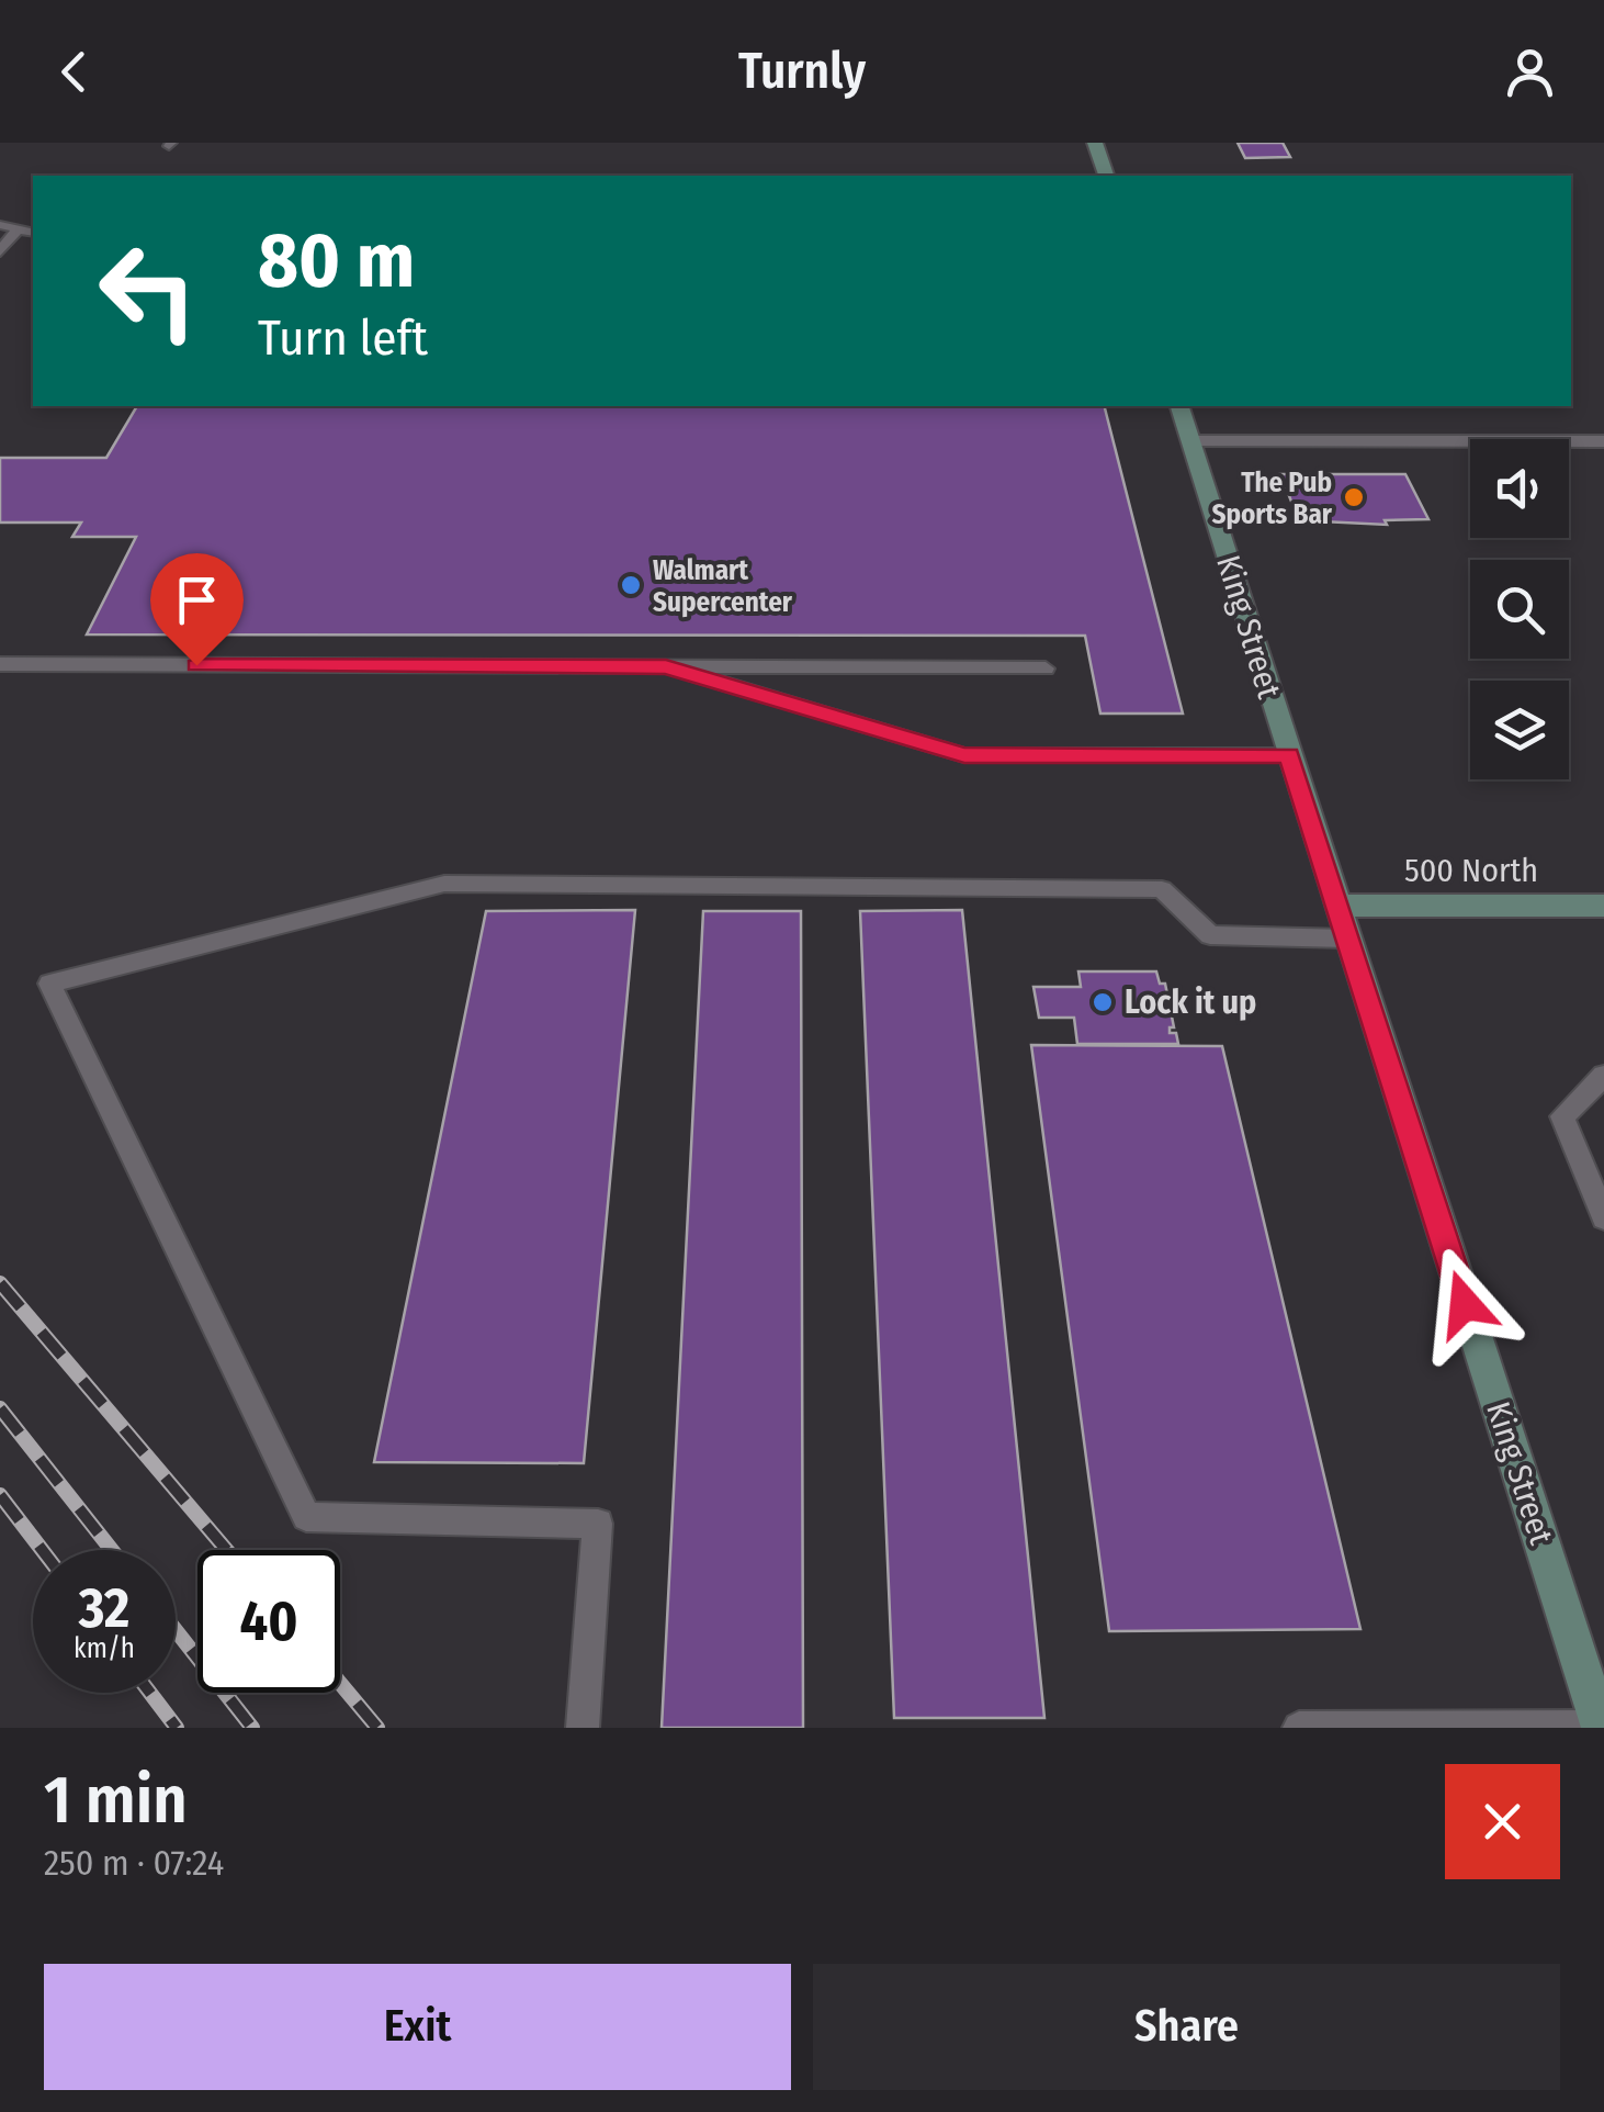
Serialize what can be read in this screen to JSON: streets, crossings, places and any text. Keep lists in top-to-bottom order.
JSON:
{
  "streets": {
    "street": ["King Street", "500 North"]
  },
  "crossings": [
    ["King Street", "500 North"]
  ],
  "places": ["The Pub Sports Bar", "Walmart Supercenter", "Lock it up"],
  "page": {
    "header": "Turnly",
    "turn": ["80 m", "Turn left"],
    "speed": "32 km/h",
    "limit": "40",
    "heading": ["1 min", "250 m · 07:24"],
    "buttons": ["Exit", "Share"]
  }
}
